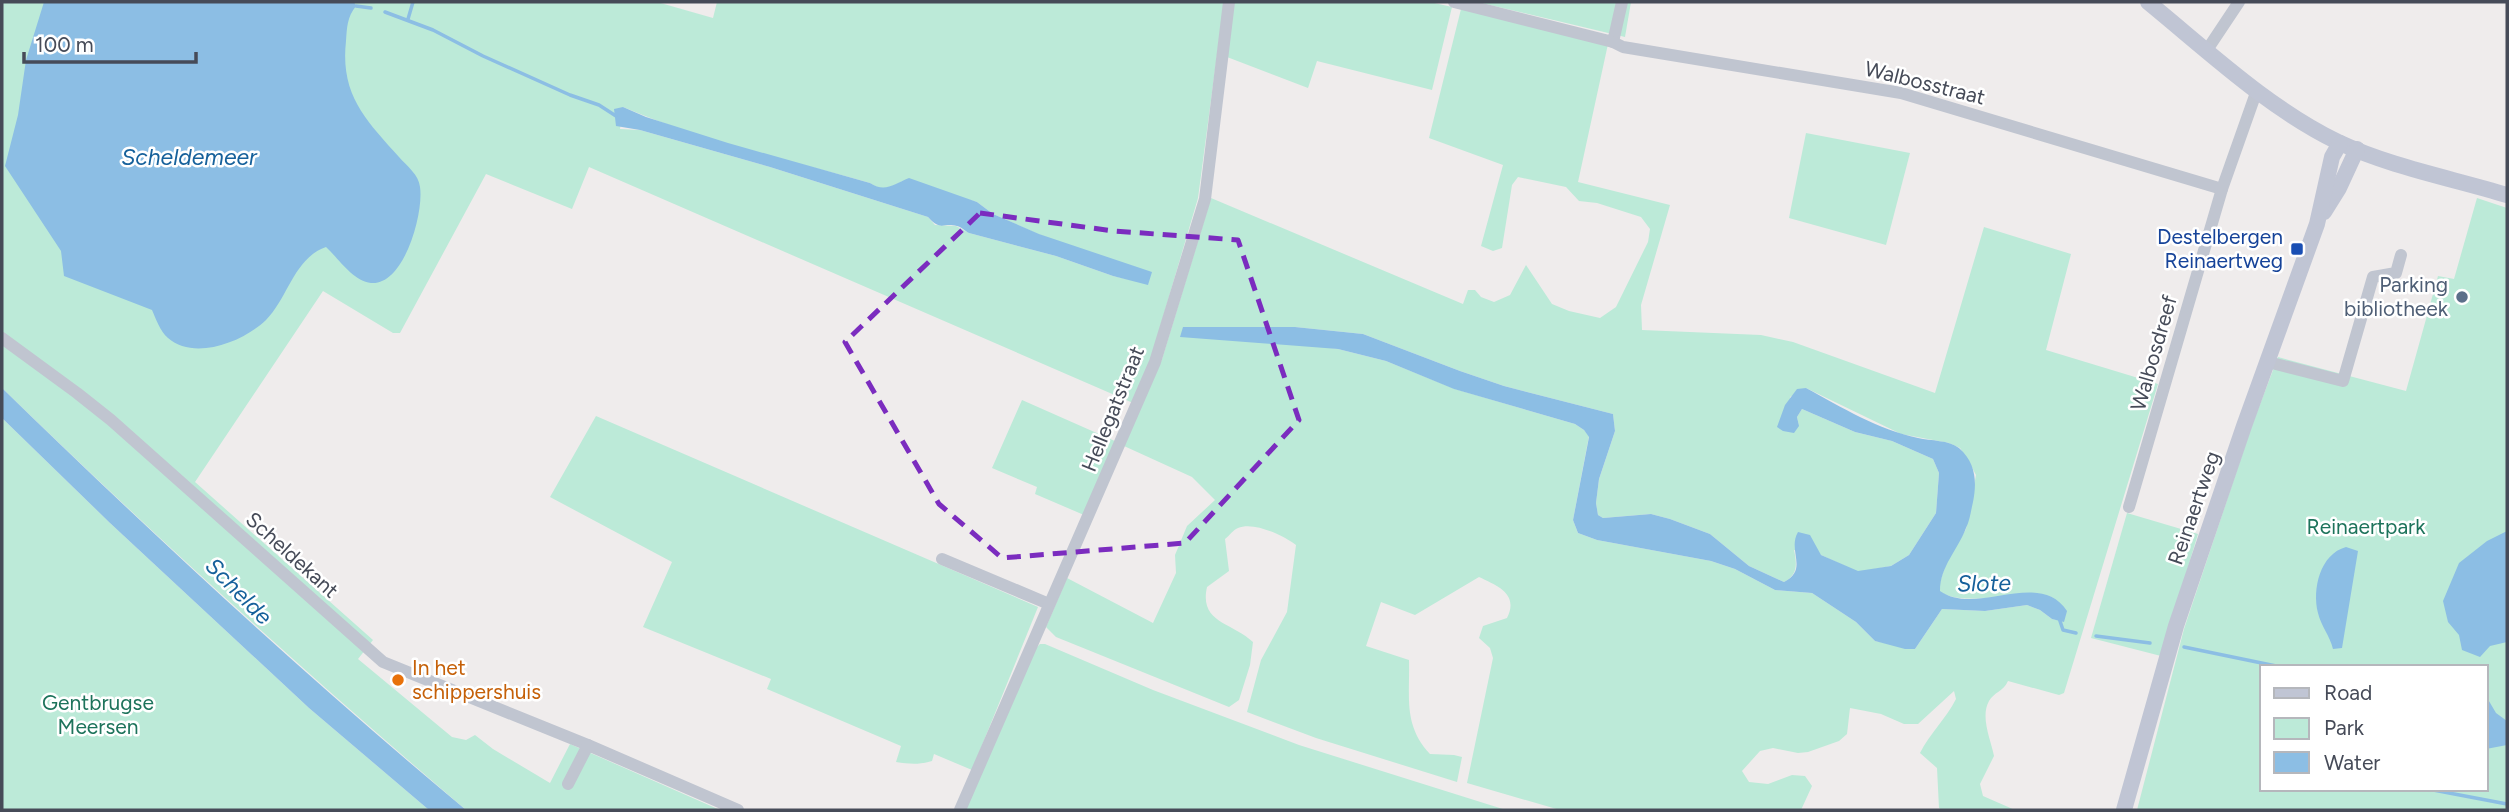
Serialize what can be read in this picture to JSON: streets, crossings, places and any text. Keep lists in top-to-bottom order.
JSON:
{
  "streets": {
    "main road": ["Reinaertweg"],
    "street": [
      "Walbosstraat",
      "Walbosdreef",
      "Hellegatstraat",
      "Scheldekant"
    ]
  },
  "crossings": [
    ["Walbosstraat", "Walbosdreef"]
  ],
  "water": ["Scheldemeer", "Slote", "Schelde"],
  "parks": ["Reinaertpark", "Gentbrugse Meersen"],
  "places": {
    "transit": ["Destelbergen Reinaertweg"],
    "other": ["Parking bibliotheek", "In het schippershuis"]
  },
  "legend": ["Road", "Park", "Water"],
  "scale_bar": "100 m"
}
